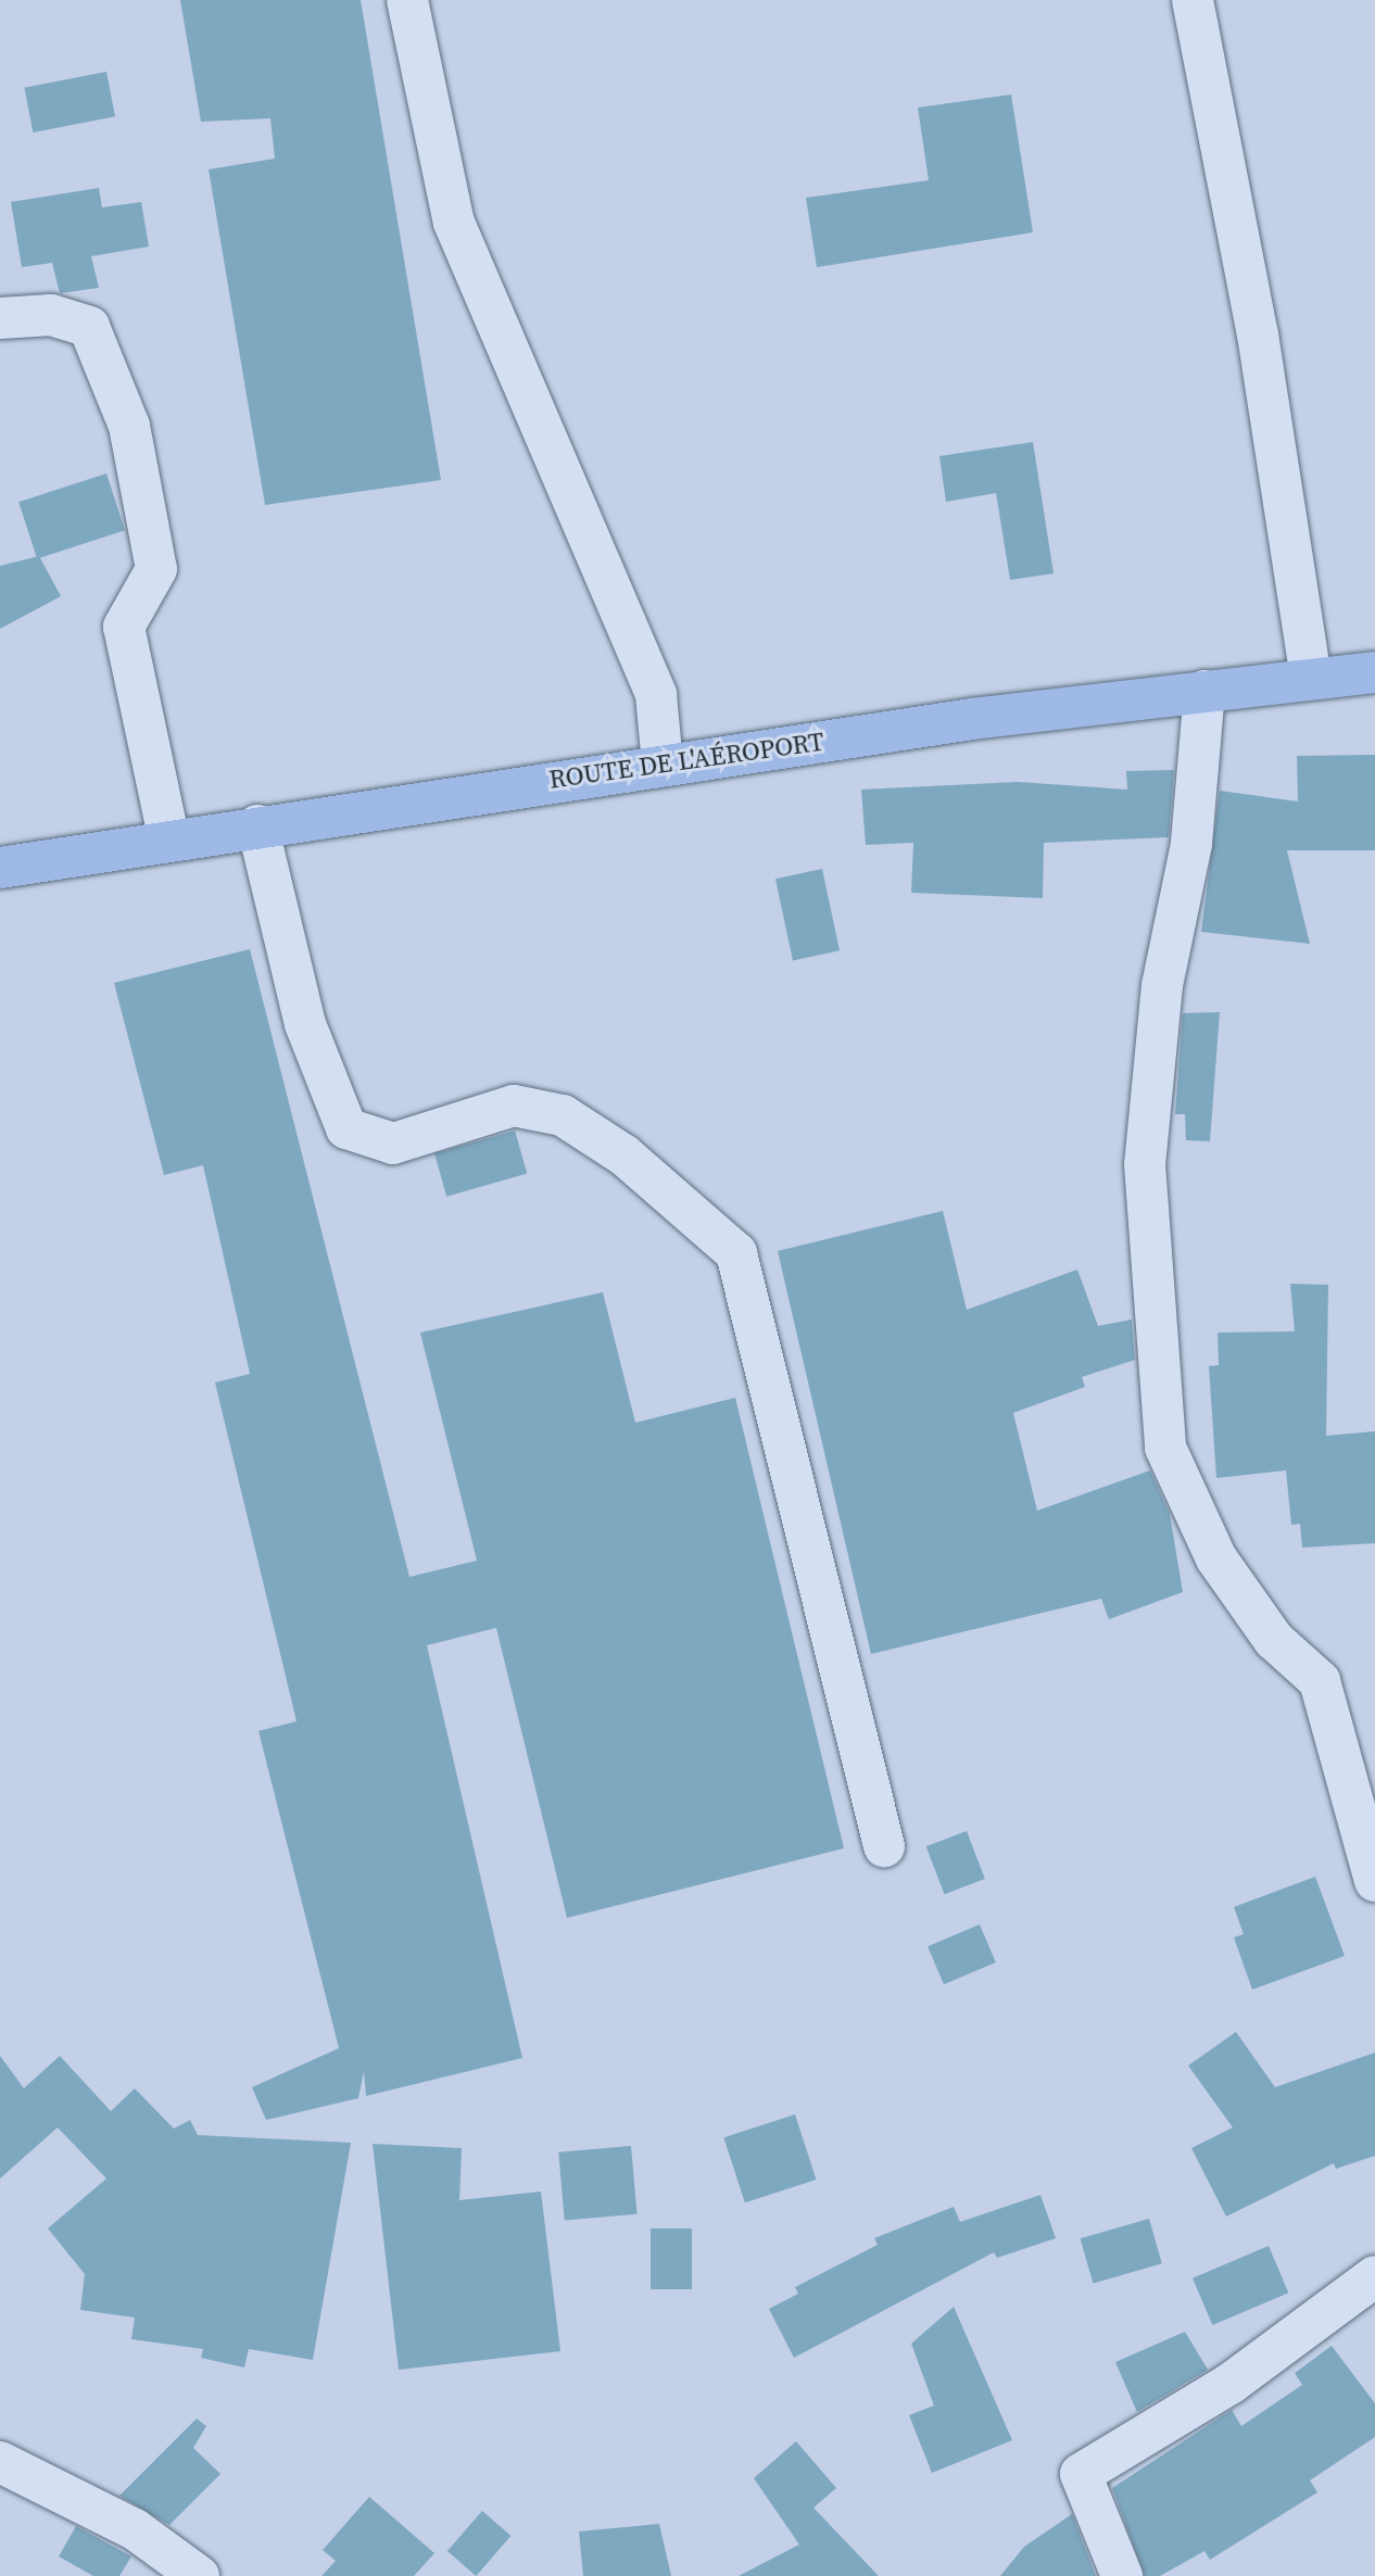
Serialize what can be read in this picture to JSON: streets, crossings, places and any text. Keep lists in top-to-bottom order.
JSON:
{
  "streets": {
    "main road": ["ROUTE DE L'AÉROPORT"]
  }
}
